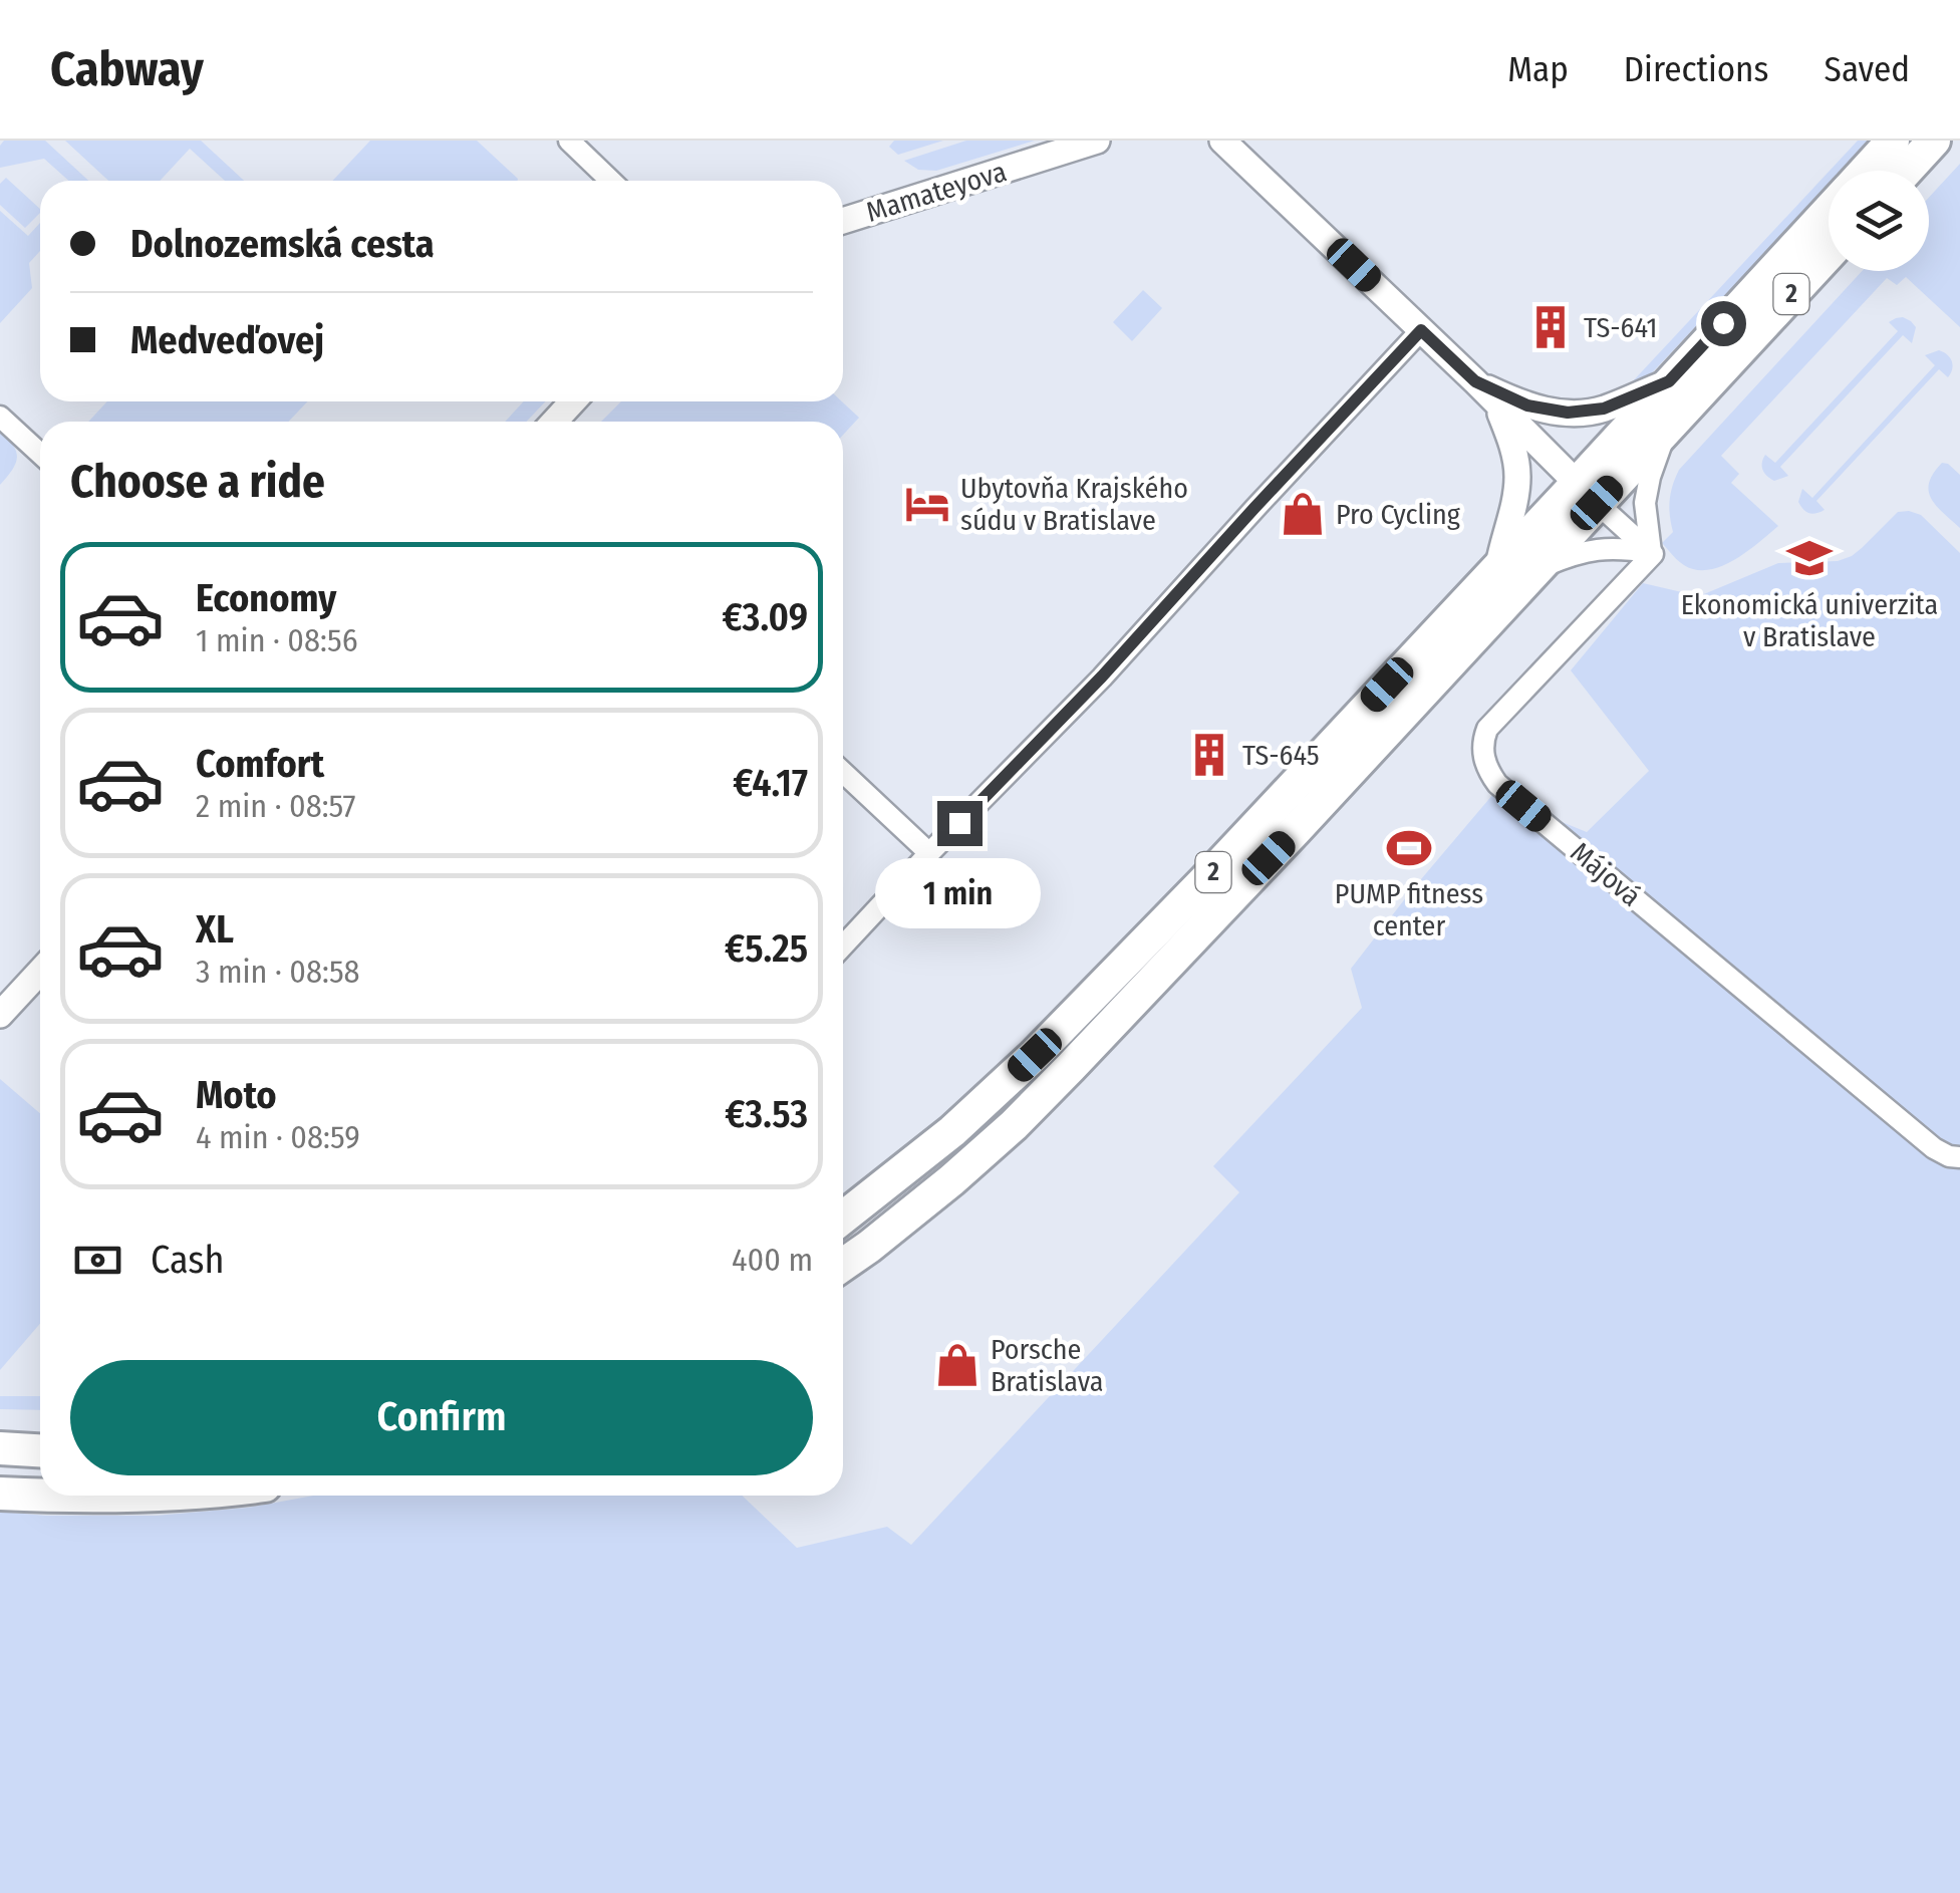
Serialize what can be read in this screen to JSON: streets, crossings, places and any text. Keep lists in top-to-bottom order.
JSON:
{
  "streets": {
    "main road": ["2"],
    "street": ["Mamateyova", "Májová"]
  },
  "places": {
    "building": ["TS-641", "TS-645"],
    "hotel": ["Ubytovňa Krajského súdu v Bratislave"],
    "shop": ["Pro Cycling", "Porsche Bratislava"],
    "school or university": ["Ekonomická univerzita v Bratislave"],
    "sports": ["PUMP fitness center"]
  },
  "page": {
    "header": "Cabway",
    "nav": ["Map", "Directions", "Saved"],
    "banner": ["Dolnozemská cesta", "Medveďovej"],
    "heading": "Choose a ride",
    "list": [
      {
        "name": "Economy",
        "note": "1 min · 08:56",
        "value": "€3.09"
      },
      {
        "name": "Comfort",
        "note": "2 min · 08:57",
        "value": "€4.17"
      },
      {
        "name": "XL",
        "note": "3 min · 08:58",
        "value": "€5.25"
      },
      {
        "name": "Moto",
        "note": "4 min · 08:59",
        "value": "€3.53"
      }
    ],
    "bubble": "1 min",
    "pay": ["Cash", "400 m"],
    "buttons": "Confirm"
  }
}
